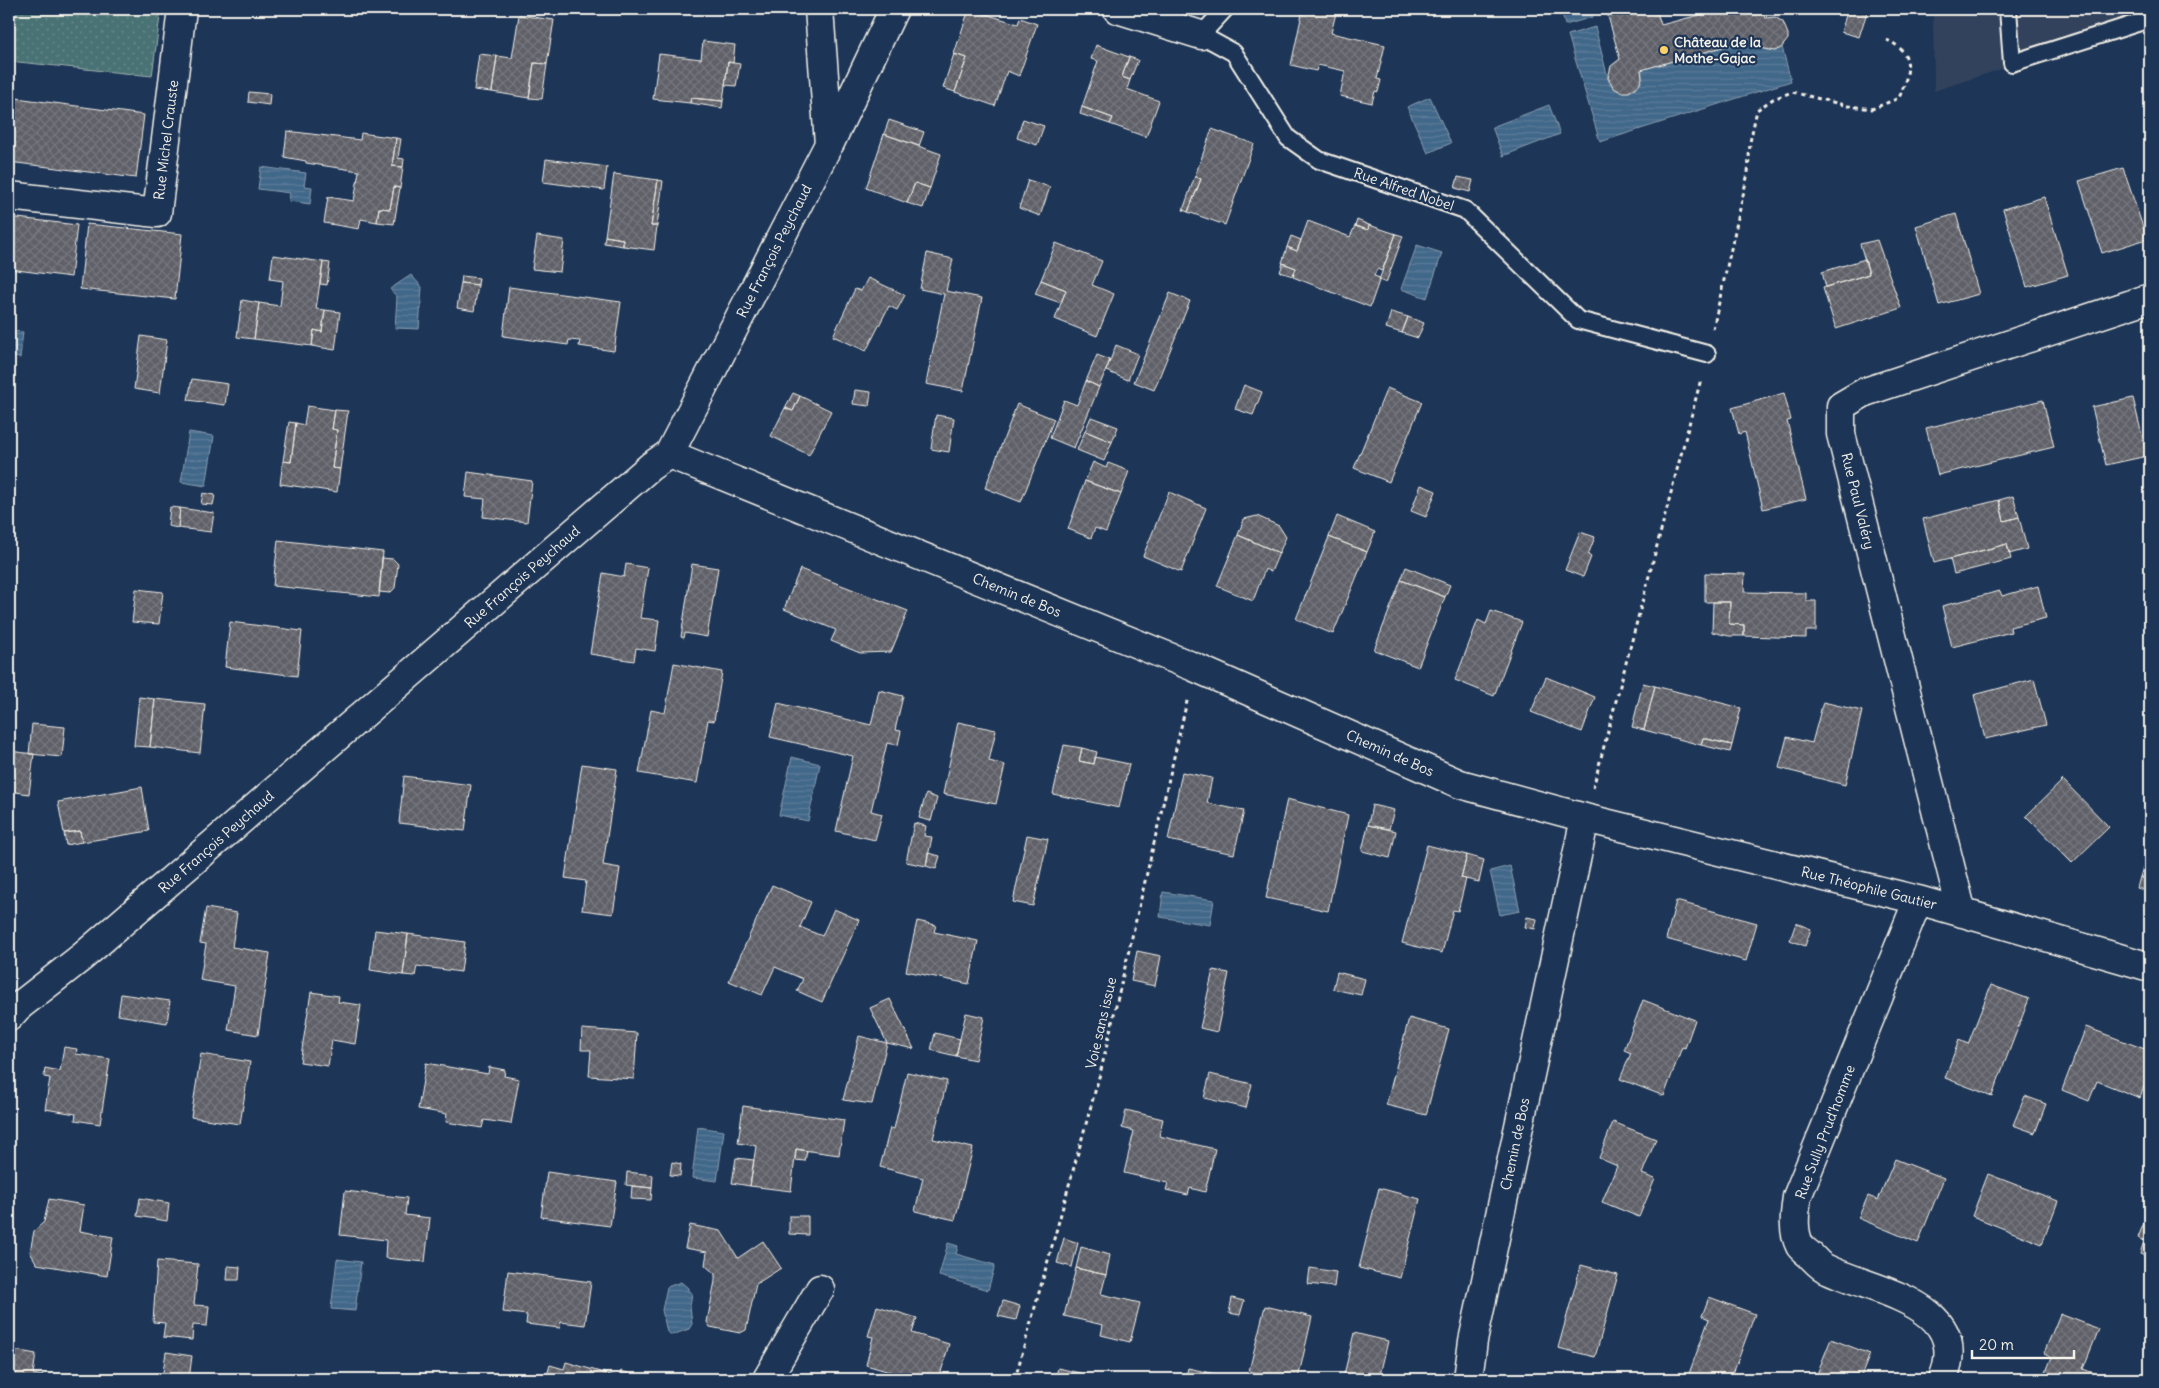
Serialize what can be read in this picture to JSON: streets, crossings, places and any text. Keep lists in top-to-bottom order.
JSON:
{
  "streets": {
    "street": [
      "Rue Michel Crauste",
      "Rue Alfred Nobel",
      "Rue François Peychaud",
      "Rue Paul Valéry",
      "Chemin de Bos",
      "Rue Théophile Gautier",
      "Rue Sully Prud'homme"
    ],
    "path": ["Voie sans issue"]
  },
  "crossings": [
    ["Rue François Peychaud", "Chemin de Bos"],
    ["Rue Paul Valéry", "Rue Théophile Gautier"],
    ["Chemin de Bos", "Rue Théophile Gautier"],
    ["Chemin de Bos", "Voie sans issue"],
    ["Rue Théophile Gautier", "Rue Sully Prud'homme"]
  ],
  "places": ["Château de la Mothe-Gajac"],
  "scale_bar": "20 m"
}
